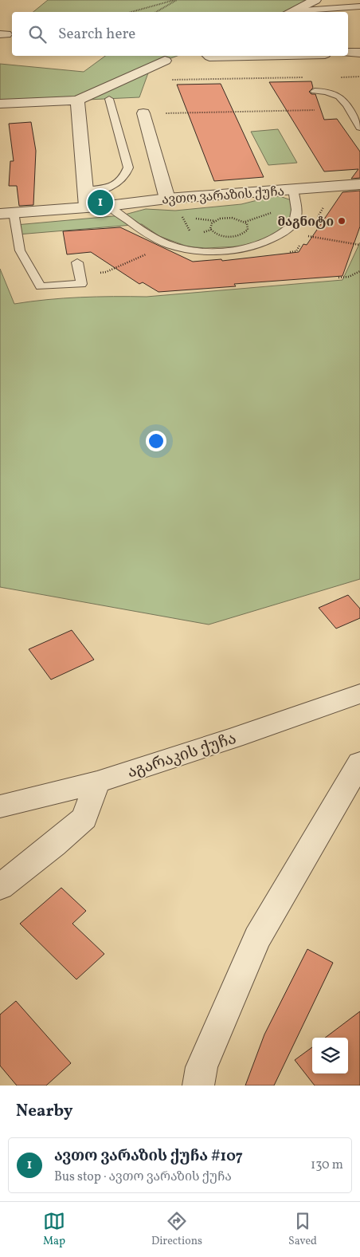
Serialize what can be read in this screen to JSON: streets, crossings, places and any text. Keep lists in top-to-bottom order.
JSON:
{
  "streets": {
    "street": ["ავთო ვარაზის ქუჩა", "აგარაკის ქუჩა"]
  },
  "places": ["მაგნიტი"],
  "page": {
    "search": "Search here",
    "pins": "1",
    "heading": "Nearby",
    "list": [
      {
        "mark": "1",
        "name": "ავთო ვარაზის ქუჩა #107",
        "note": "Bus stop · ავთო ვარაზის ქუჩა",
        "value": "130 m"
      }
    ],
    "nav": ["Map", "Directions", "Saved"]
  }
}
